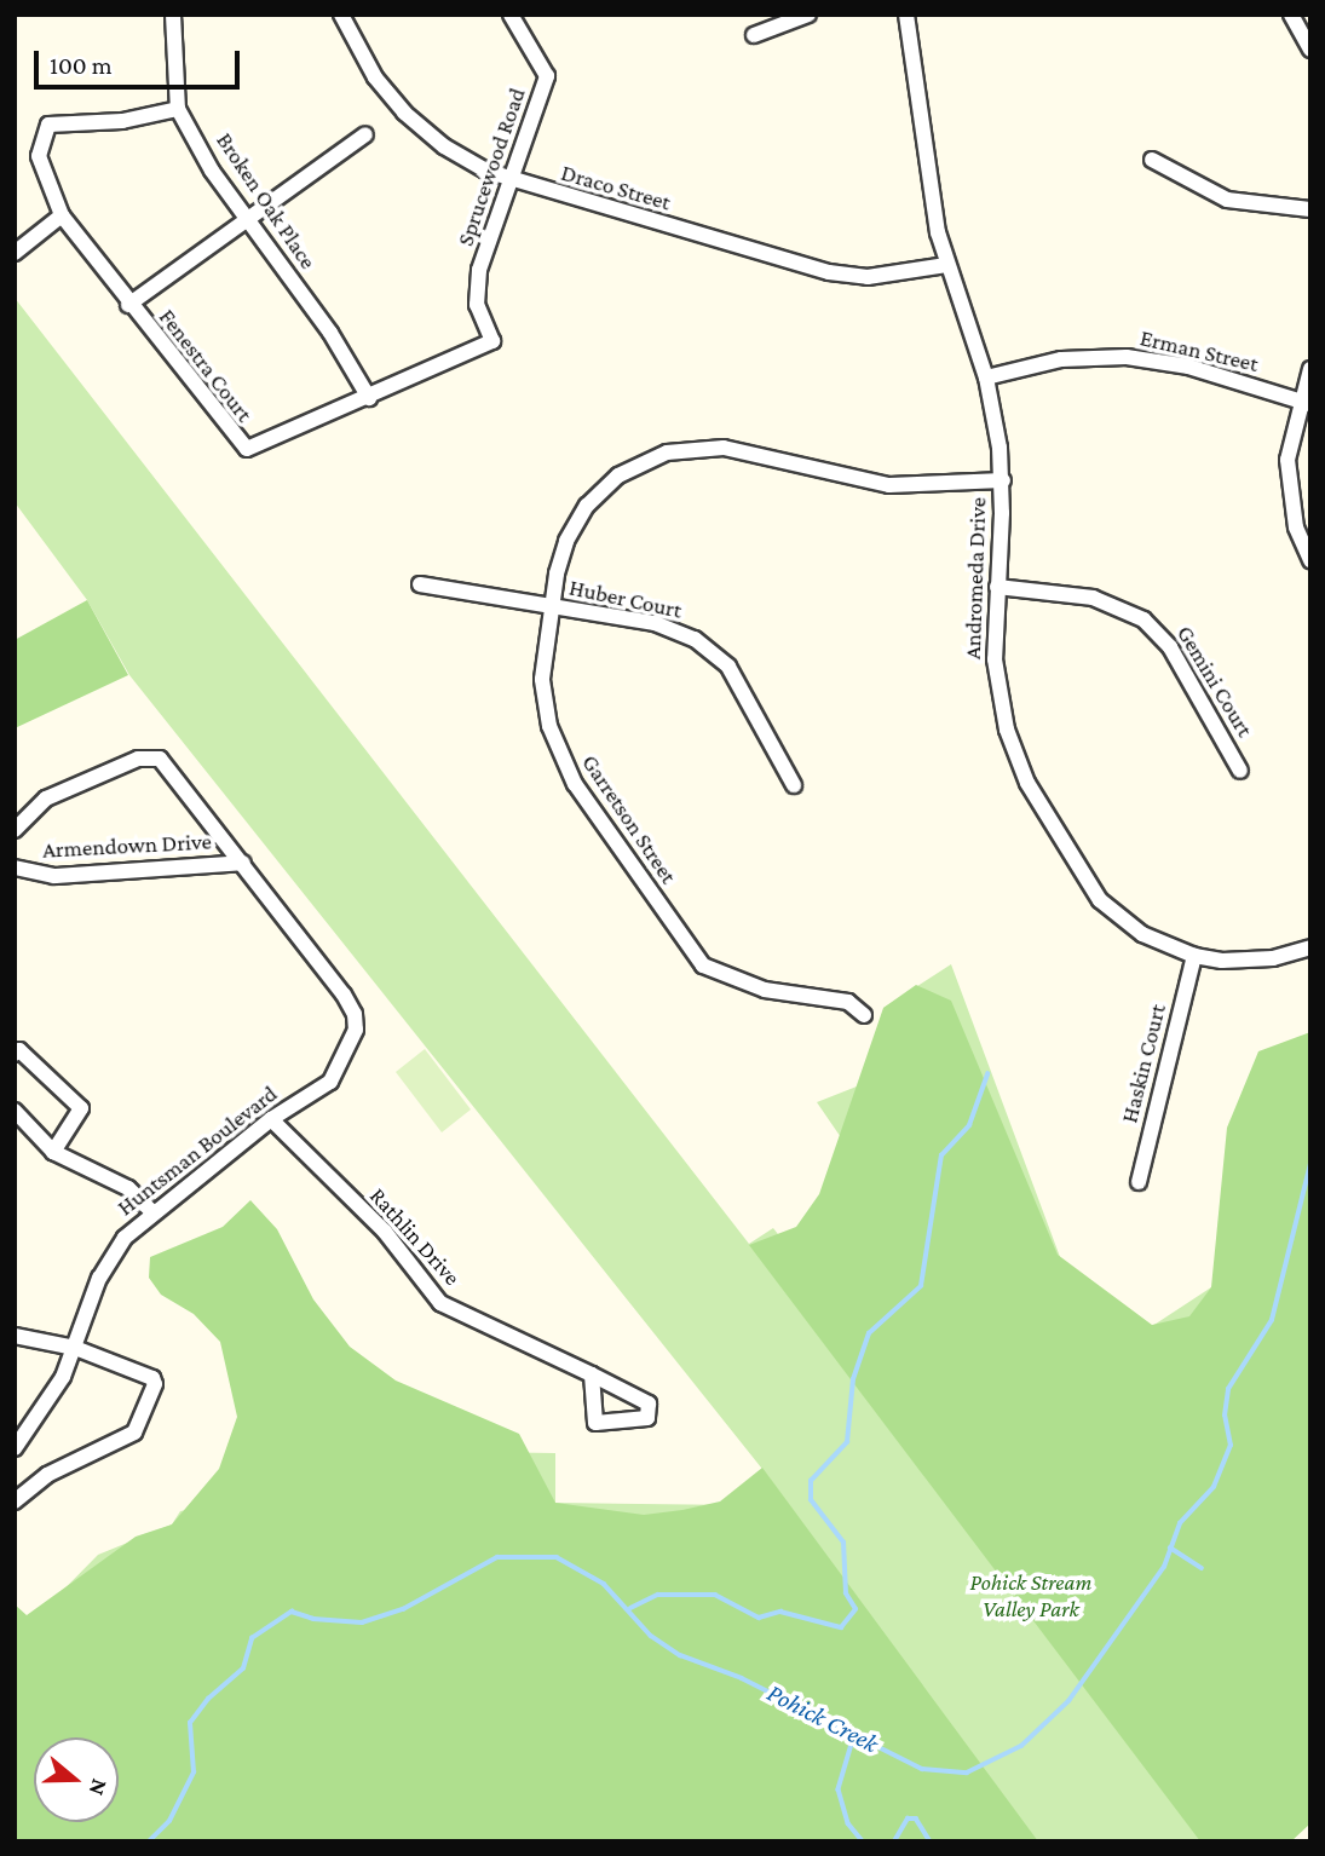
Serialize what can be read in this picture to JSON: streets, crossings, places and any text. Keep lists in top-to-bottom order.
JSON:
{
  "streets": {
    "street": [
      "Sprucewood Road",
      "Draco Street",
      "Broken Oak Place",
      "Erman Street",
      "Fenestra Court",
      "Andromeda Drive",
      "Huber Court",
      "Gemini Court",
      "Garretson Street",
      "Armendown Drive",
      "Haskin Court",
      "Huntsman Boulevard",
      "Rathlin Drive"
    ]
  },
  "crossings": [
    ["Sprucewood Road", "Draco Street"],
    ["Sprucewood Road", "Fenestra Court"],
    ["Draco Street", "Andromeda Drive"],
    ["Broken Oak Place", "Fenestra Court"],
    ["Erman Street", "Andromeda Drive"],
    ["Andromeda Drive", "Gemini Court"],
    ["Andromeda Drive", "Garretson Street"],
    ["Andromeda Drive", "Haskin Court"],
    ["Huber Court", "Garretson Street"],
    ["Armendown Drive", "Huntsman Boulevard"],
    ["Huntsman Boulevard", "Rathlin Drive"]
  ],
  "water": ["Pohick Creek"],
  "parks": ["Pohick Stream Valley Park"],
  "scale_bar": "100 m",
  "north": "right"
}
